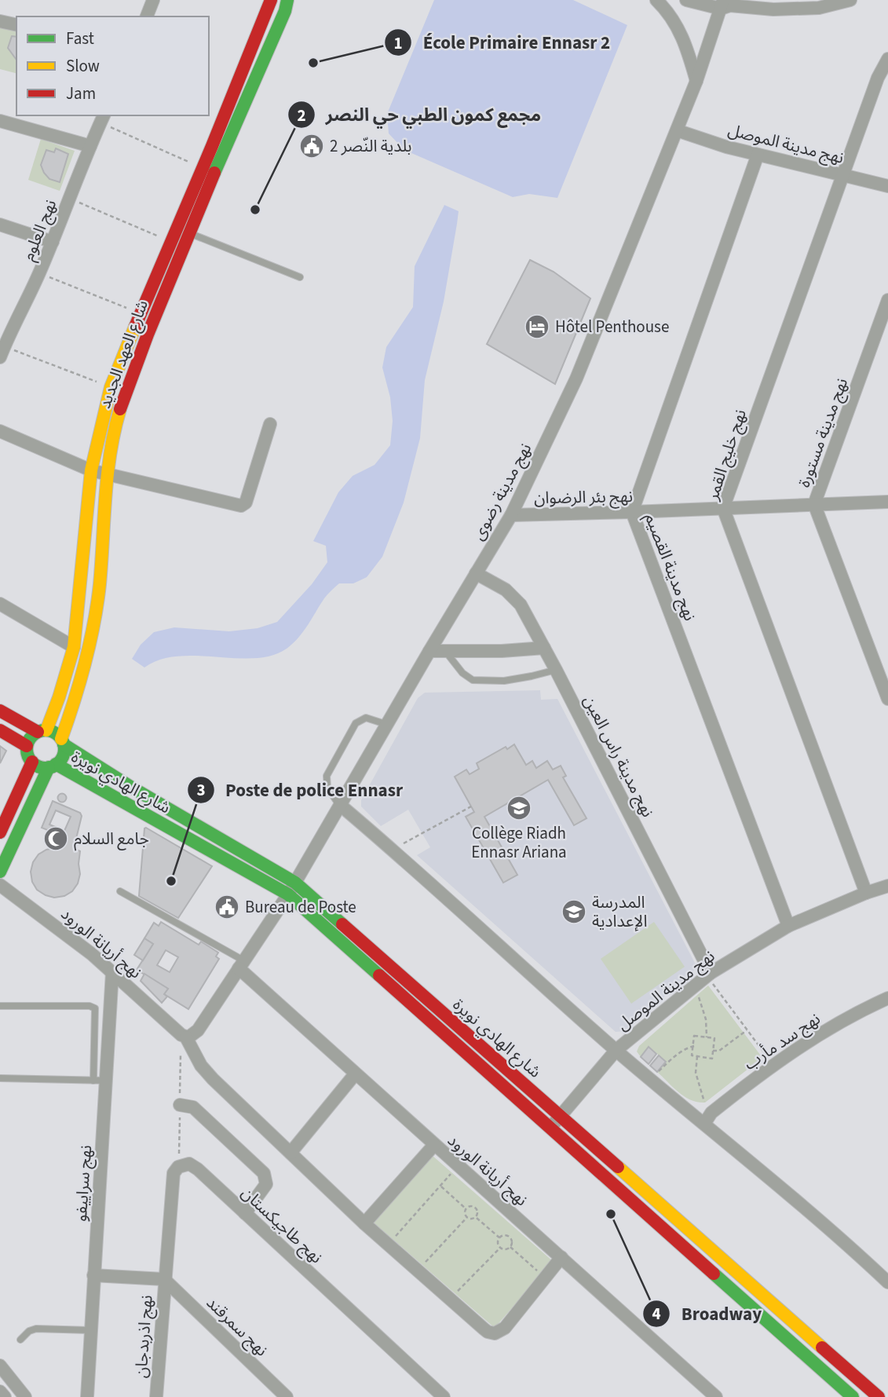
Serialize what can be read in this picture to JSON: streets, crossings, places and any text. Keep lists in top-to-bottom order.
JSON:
{
  "streets": {
    "main road": ["شارع العهد الجديد", "شارع الهادي نويرة"],
    "street": [
      "نهج مدينة الموصل",
      "نهج العلوم",
      "نهج مدينة مستورة",
      "نهج خليج القمر",
      "نهج مدينة رضوى",
      "نهج بئر الرضوان",
      "نهج مدينة القصيم",
      "نهج مدينة راس العين",
      "نهج أريانة الورود",
      "نهج سد مأرب",
      "نهج سراييفو",
      "نهج طاجيكستان",
      "نهج سمرقند",
      "نهج اذربدجان"
    ]
  },
  "crossings": [
    ["نهج مدينة الموصل", "نهج خليج القمر"],
    ["نهج مدينة الموصل", "نهج مدينة رضوى"],
    ["نهج مدينة الموصل", "نهج مدينة القصيم"],
    ["نهج مدينة الموصل", "نهج مدينة راس العين"],
    ["نهج مدينة الموصل", "شارع الهادي نويرة"],
    ["شارع العهد الجديد", "شارع الهادي نويرة"],
    ["نهج مدينة مستورة", "نهج بئر الرضوان"],
    ["نهج خليج القمر", "نهج بئر الرضوان"],
    ["نهج مدينة رضوى", "نهج بئر الرضوان"],
    ["نهج مدينة رضوى", "نهج مدينة راس العين"],
    ["نهج مدينة رضوى", "شارع الهادي نويرة"],
    ["نهج بئر الرضوان", "نهج مدينة القصيم"],
    ["نهج أريانة الورود", "نهج سراييفو"],
    ["نهج طاجيكستان", "نهج سمرقند"],
    ["نهج طاجيكستان", "نهج اذربدجان"],
    ["نهج سمرقند", "نهج اذربدجان"]
  ],
  "places": {
    "other": [
      "École Primaire Ennasr 2",
      "مجمع كمون الطبي حي النصر",
      "Poste de police Ennasr",
      "Broadway"
    ],
    "public building": ["بلدية النّصر 2", "Bureau de Poste"],
    "hotel": ["Hôtel Penthouse"],
    "school or university": ["Collège Riadh Ennasr Ariana", "المدرسة الإعدادية"],
    "mosque": ["جامع السلام"]
  },
  "legend": ["Fast", "Slow", "Jam"]
}
